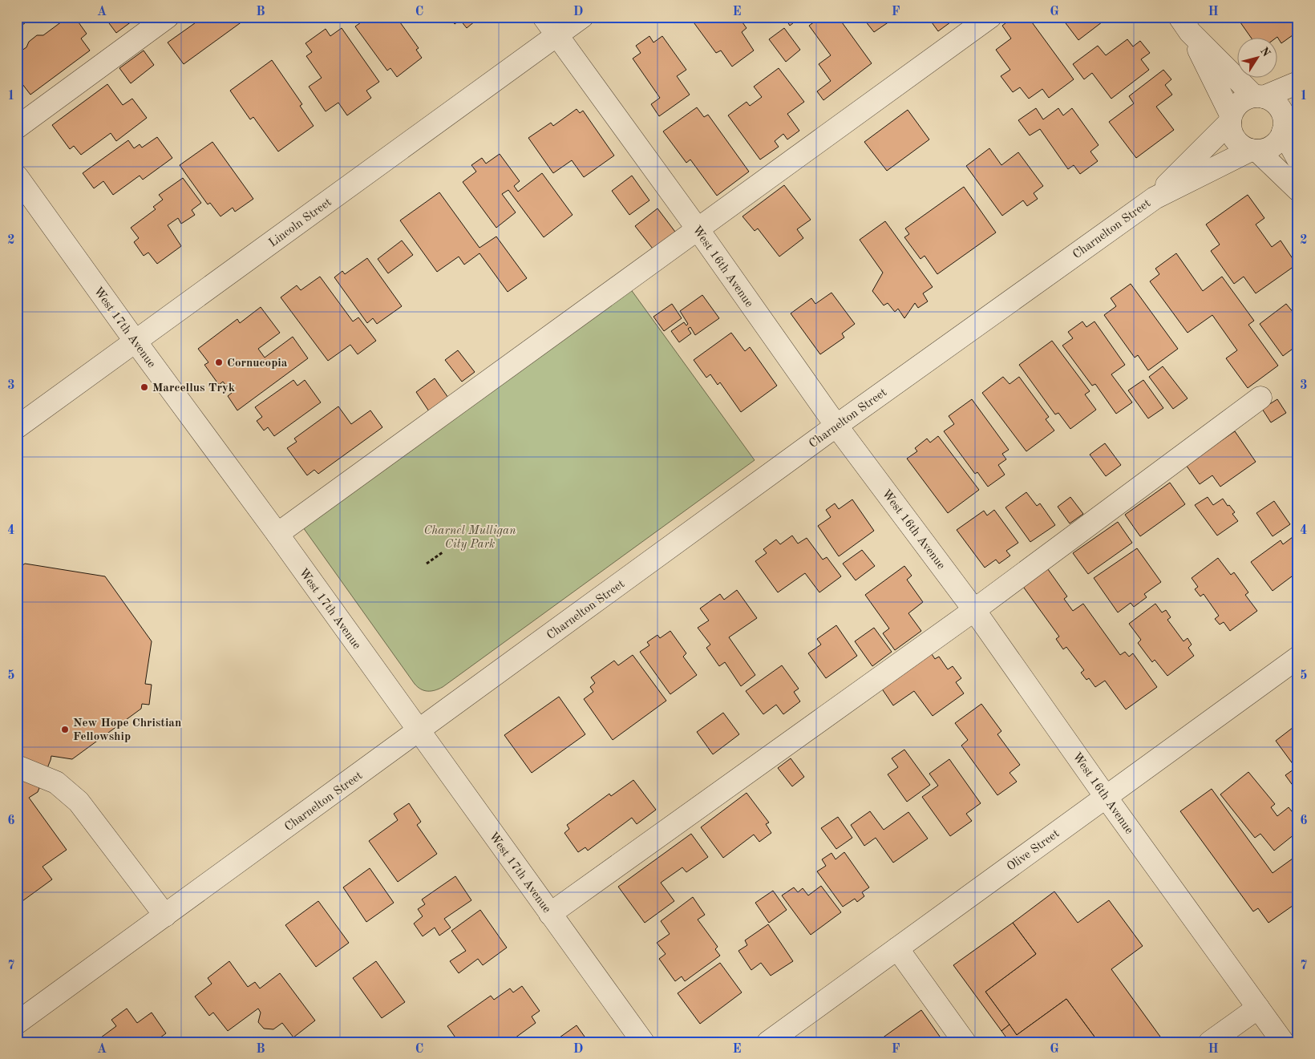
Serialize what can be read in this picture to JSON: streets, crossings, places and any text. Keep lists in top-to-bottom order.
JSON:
{
  "streets": {
    "street": [
      "Lincoln Street",
      "Charnelton Street",
      "West 16th Avenue",
      "West 17th Avenue",
      "Olive Street"
    ]
  },
  "crossings": [
    ["Lincoln Street", "West 16th Avenue"],
    ["Lincoln Street", "West 17th Avenue"],
    ["Charnelton Street", "West 16th Avenue"],
    ["Charnelton Street", "West 17th Avenue"],
    ["West 16th Avenue", "Olive Street"]
  ],
  "parks": ["Charnel Mulligan City Park"],
  "places": ["Cornucopia", "Marcellus Tryk", "New Hope Christian Fellowship"],
  "north": "top right",
  "grid": {
    "columns": [
      "A",
      "B",
      "C",
      "D",
      "E",
      "F",
      "G",
      "H"
    ],
    "rows": [
      "1",
      "2",
      "3",
      "4",
      "5",
      "6",
      "7"
    ]
  }
}
